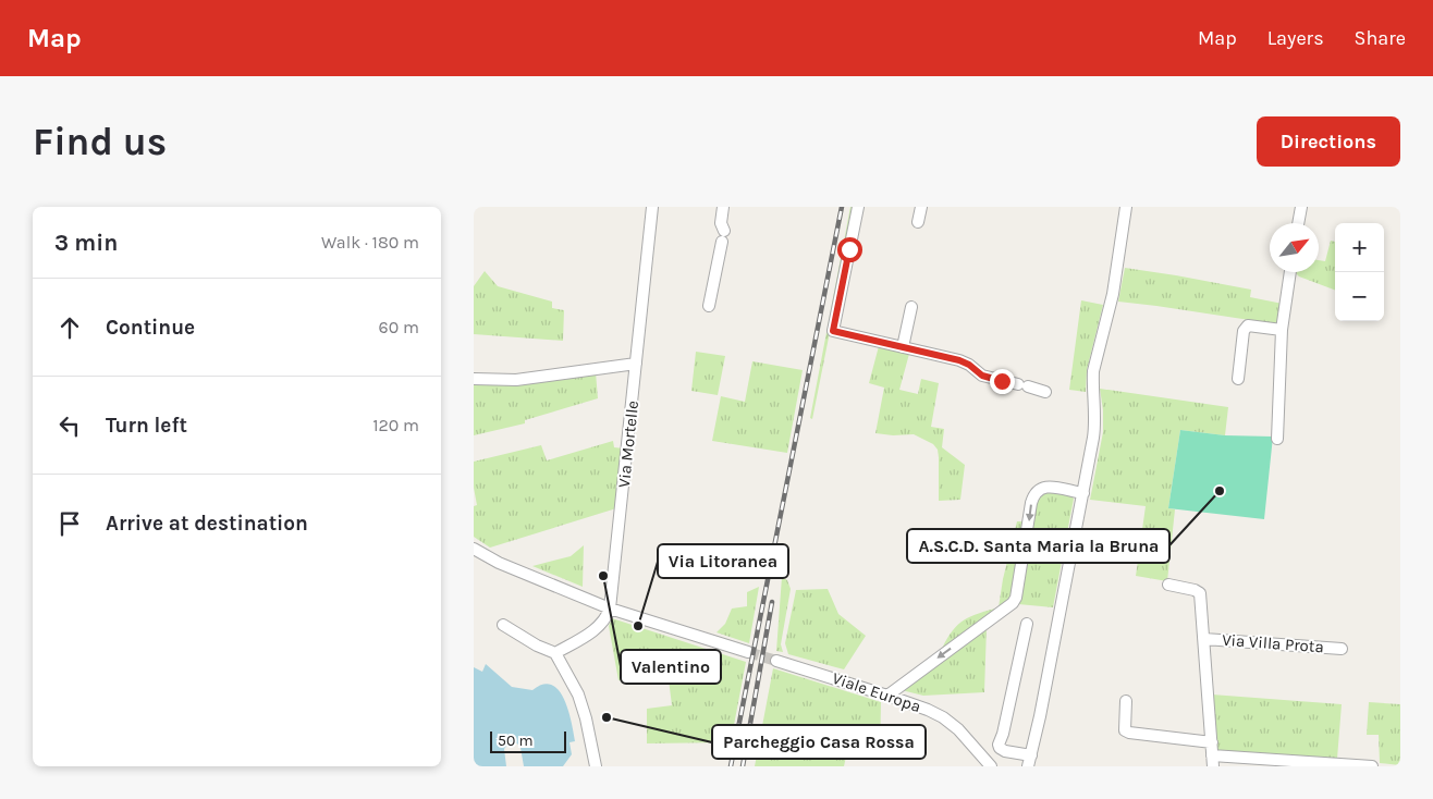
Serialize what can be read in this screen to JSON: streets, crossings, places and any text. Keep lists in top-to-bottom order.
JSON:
{
  "streets": {
    "street": ["Via Mortelle", "Via Villa Prota", "Viale Europa"]
  },
  "places": [
    "A.S.C.D. Santa Maria la Bruna",
    "Valentino",
    "Via Litoranea",
    "Parcheggio Casa Rossa"
  ],
  "scale_bar": "50 m",
  "north": "top right",
  "page": {
    "header": "Map",
    "nav": ["Map", "Layers", "Share"],
    "buttons": "Directions",
    "title": "Find us",
    "heading": ["3 min", "Walk · 180 m"],
    "map_buttons": ["+", "−"],
    "list": [
      ["Continue", "60 m"],
      ["Turn left", "120 m"],
      "Arrive at destination"
    ],
    "scale": "50 m"
  }
}
